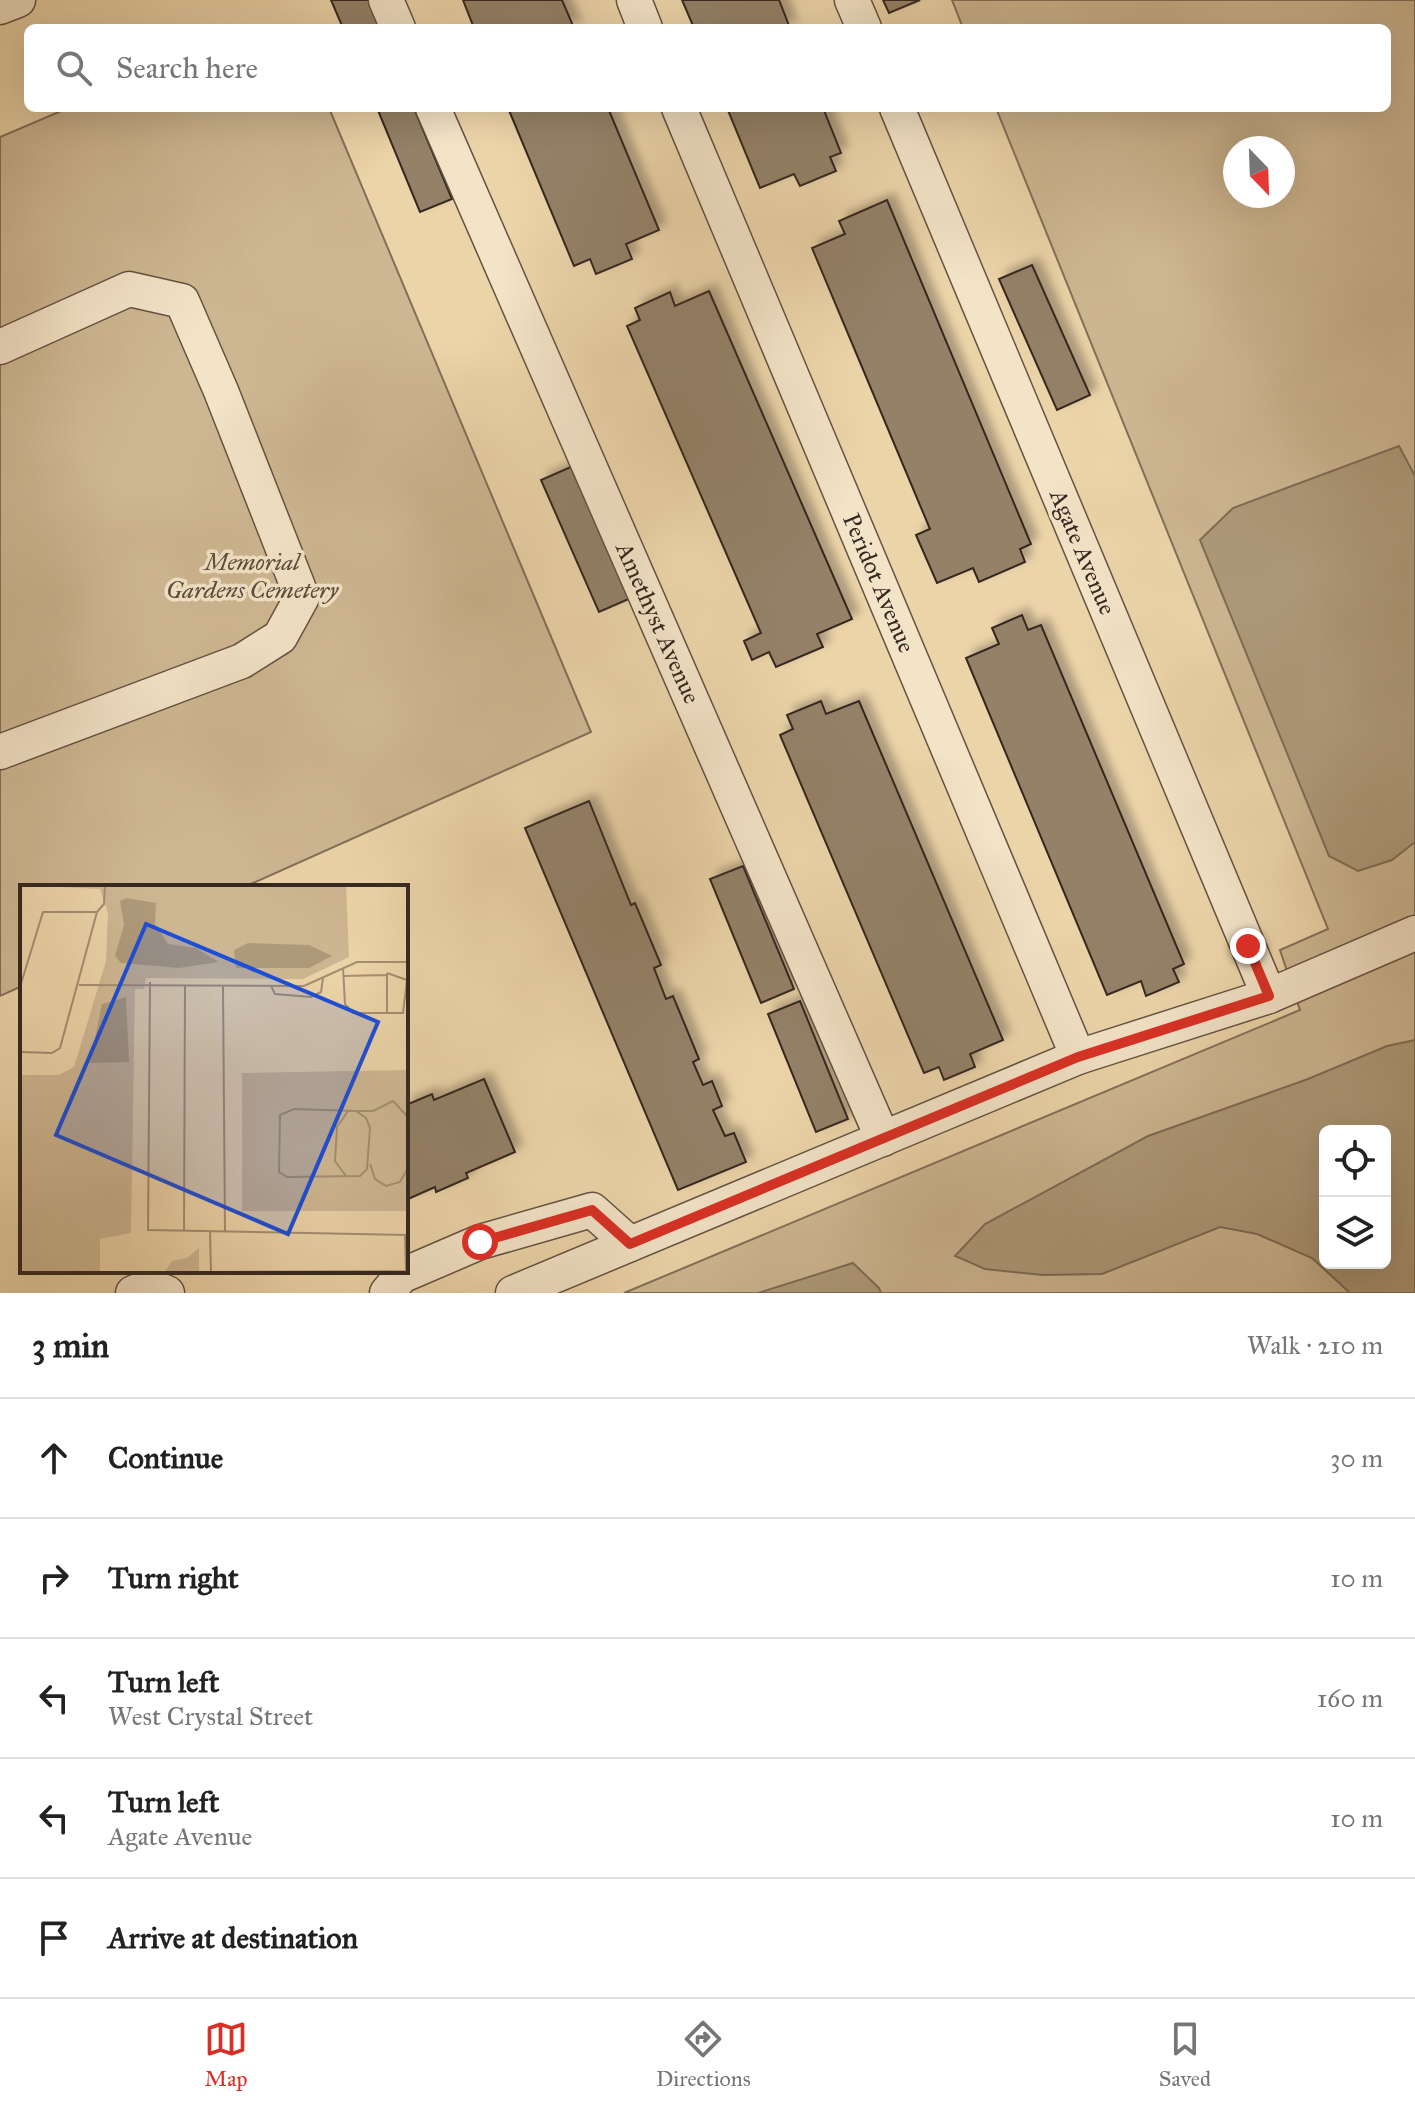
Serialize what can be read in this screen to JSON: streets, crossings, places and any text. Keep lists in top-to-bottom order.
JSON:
{
  "streets": {
    "street": ["Agate Avenue", "Peridot Avenue", "Amethyst Avenue"]
  },
  "parks": ["Memorial Gardens Cemetery"],
  "north": "bottom right",
  "page": {
    "search": "Search here",
    "heading": ["3 min", "Walk · 210 m"],
    "list": [
      ["Continue", "30 m"],
      ["Turn right", "10 m"],
      ["Turn left", "West Crystal Street", "160 m"],
      ["Turn left", "Agate Avenue", "10 m"],
      "Arrive at destination"
    ],
    "nav": ["Map", "Directions", "Saved"]
  }
}
